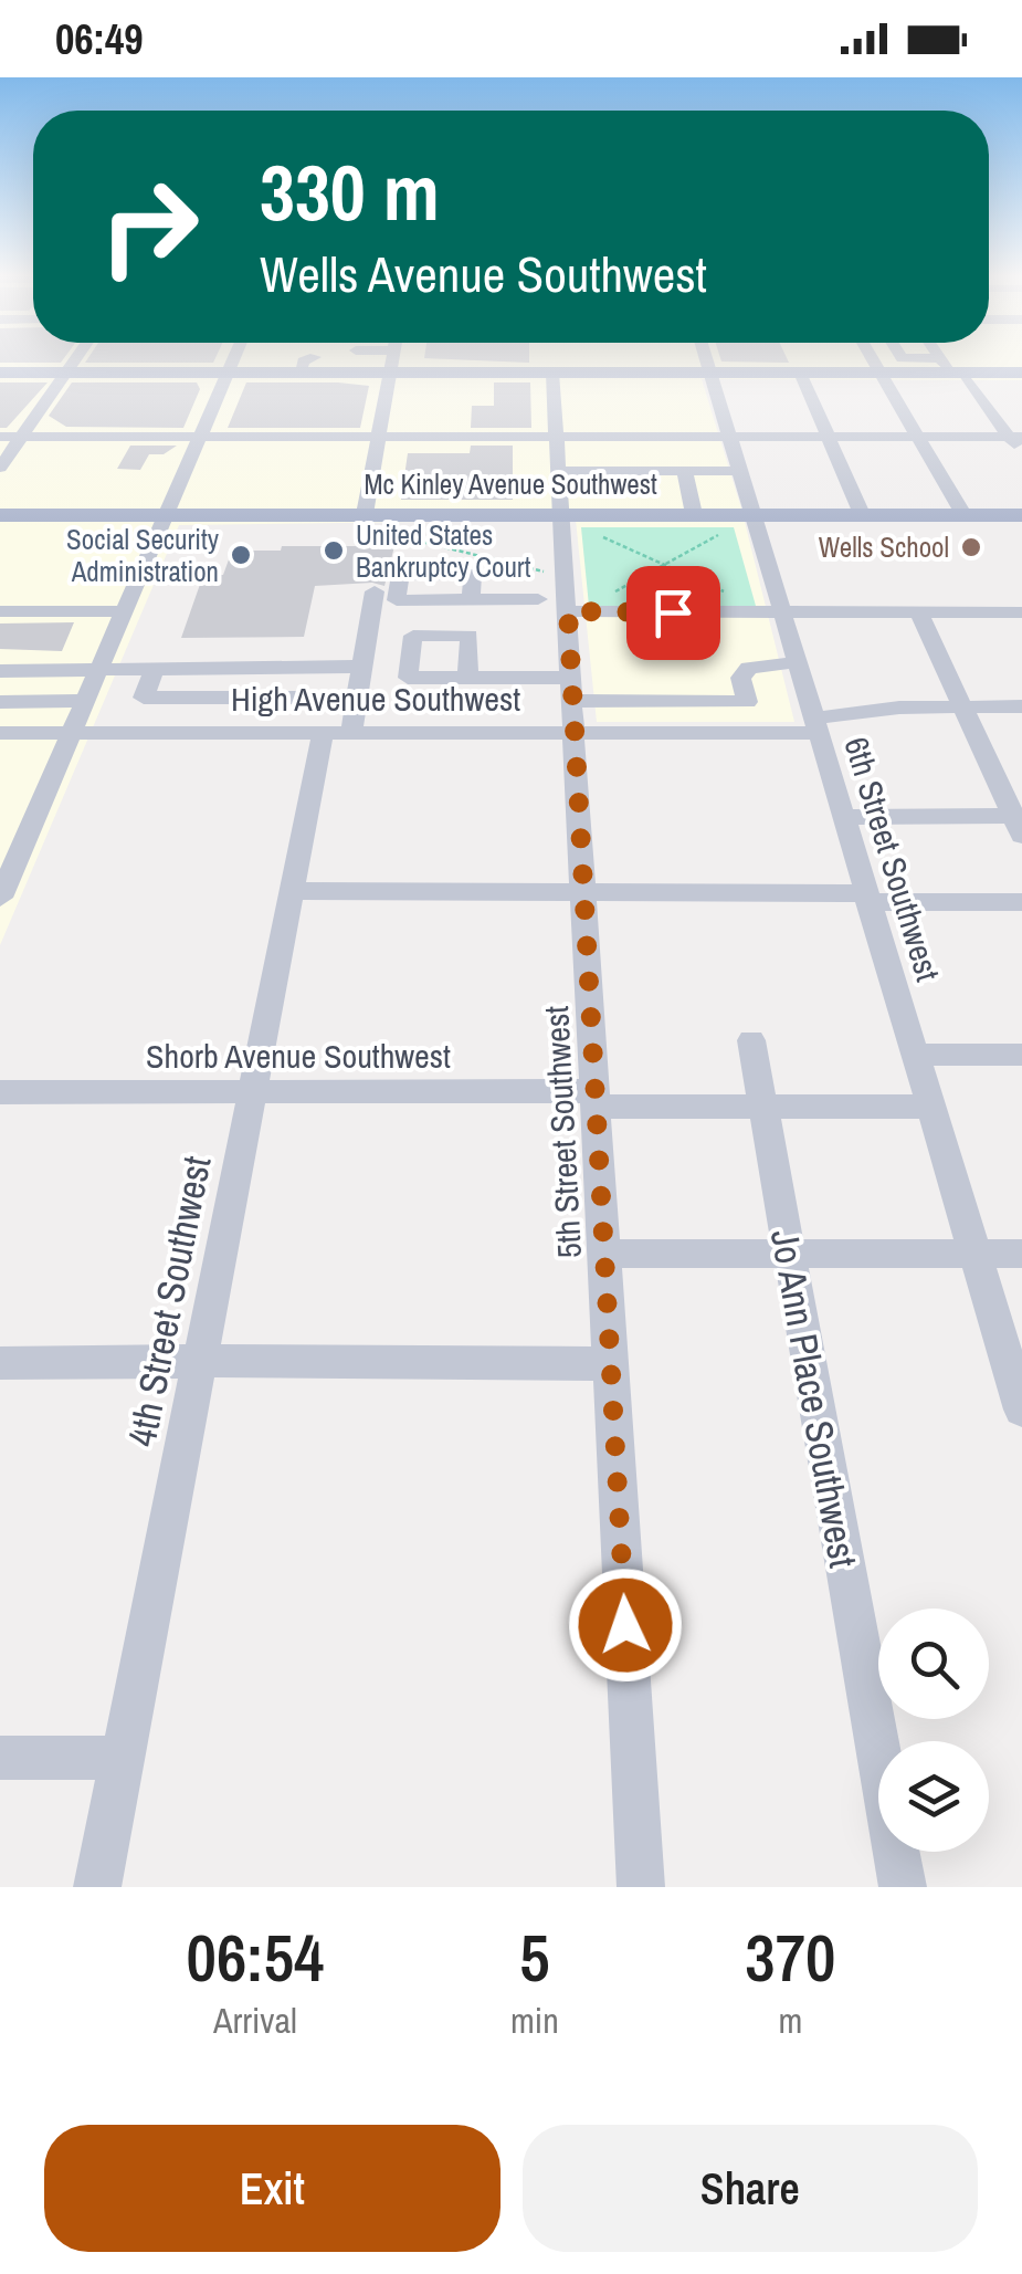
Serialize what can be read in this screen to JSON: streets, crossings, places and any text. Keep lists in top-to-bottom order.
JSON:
{
  "streets": {
    "main road": ["Mc Kinley Avenue Southwest"],
    "street": [
      "High Avenue Southwest",
      "6th Street Southwest",
      "Shorb Avenue Southwest",
      "5th Street Southwest",
      "4th Street Southwest",
      "Jo Ann Place Southwest"
    ]
  },
  "crossings": [
    ["Mc Kinley Avenue Southwest", "6th Street Southwest"],
    ["Mc Kinley Avenue Southwest", "5th Street Southwest"],
    ["High Avenue Southwest", "6th Street Southwest"],
    ["High Avenue Southwest", "5th Street Southwest"],
    ["High Avenue Southwest", "4th Street Southwest"],
    ["6th Street Southwest", "Shorb Avenue Southwest"],
    ["Shorb Avenue Southwest", "5th Street Southwest"],
    ["Shorb Avenue Southwest", "4th Street Southwest"],
    ["Shorb Avenue Southwest", "Jo Ann Place Southwest"]
  ],
  "places": ["Wells School", "United States Bankruptcy Court", "Social Security Administration"],
  "page": {
    "status": "06:49",
    "turn": ["330 m", "Wells Avenue Southwest"],
    "eta": [
      "06:54",
      "Arrival",
      "5",
      "min",
      "370",
      "m"
    ],
    "buttons": ["Exit", "Share"]
  }
}
